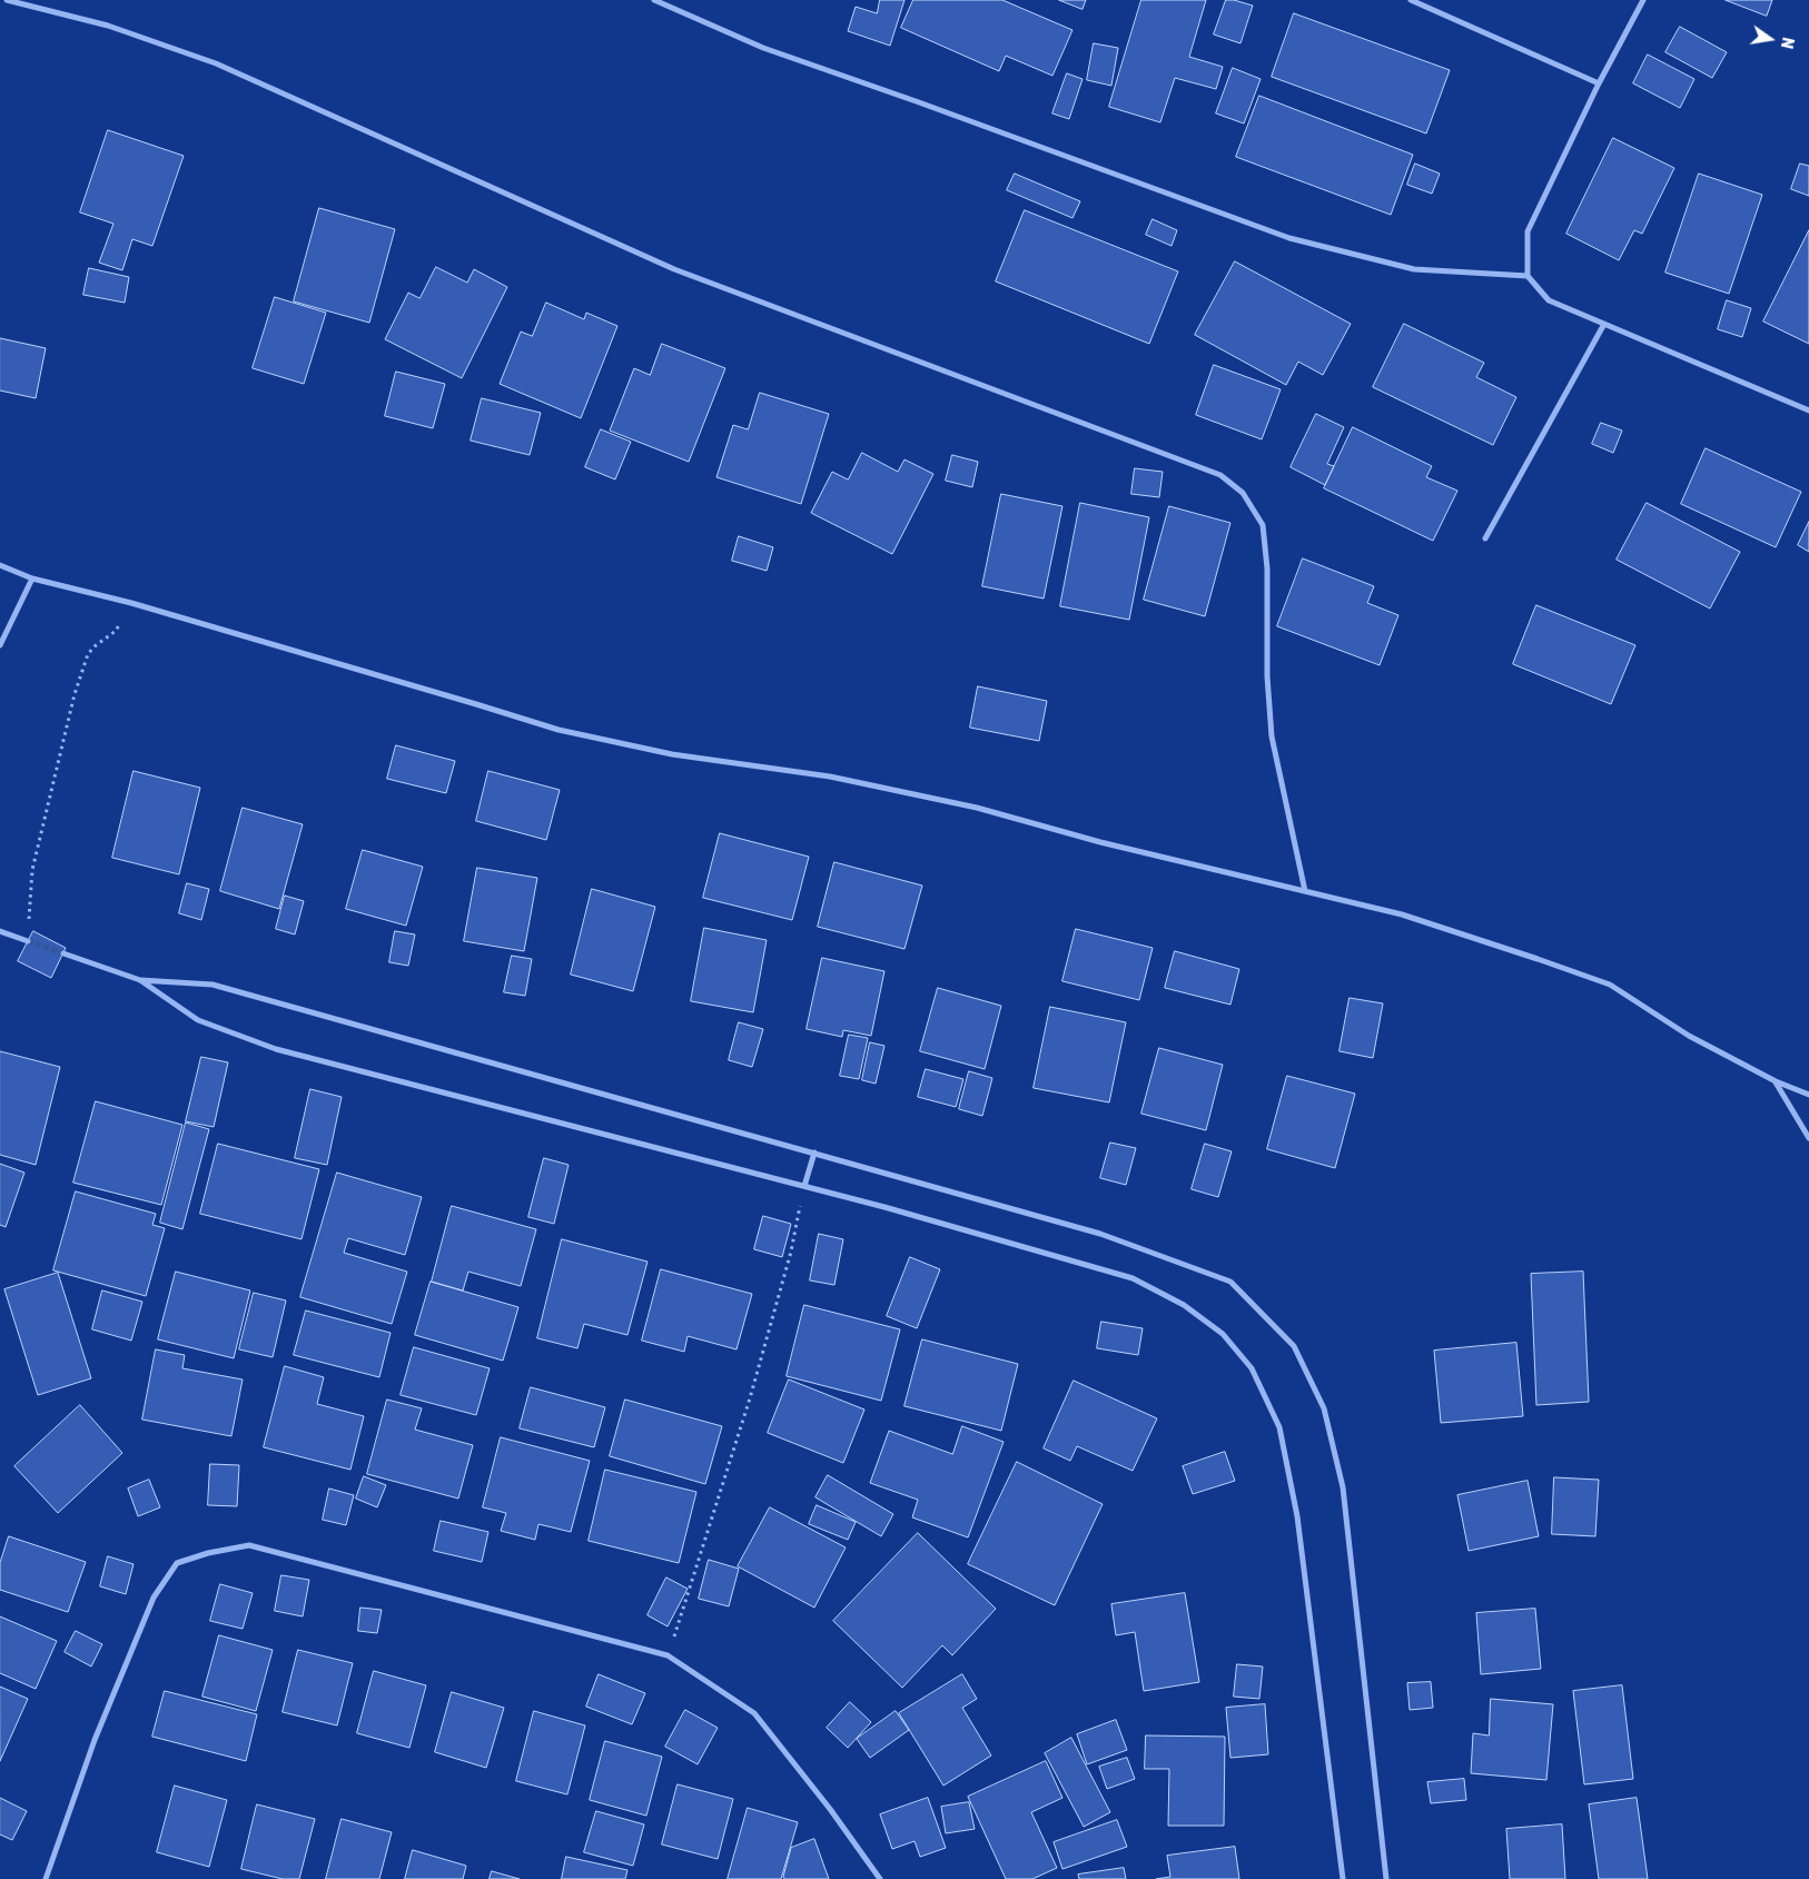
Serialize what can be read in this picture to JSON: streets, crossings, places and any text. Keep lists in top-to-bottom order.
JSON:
{
  "north": "right"
}
